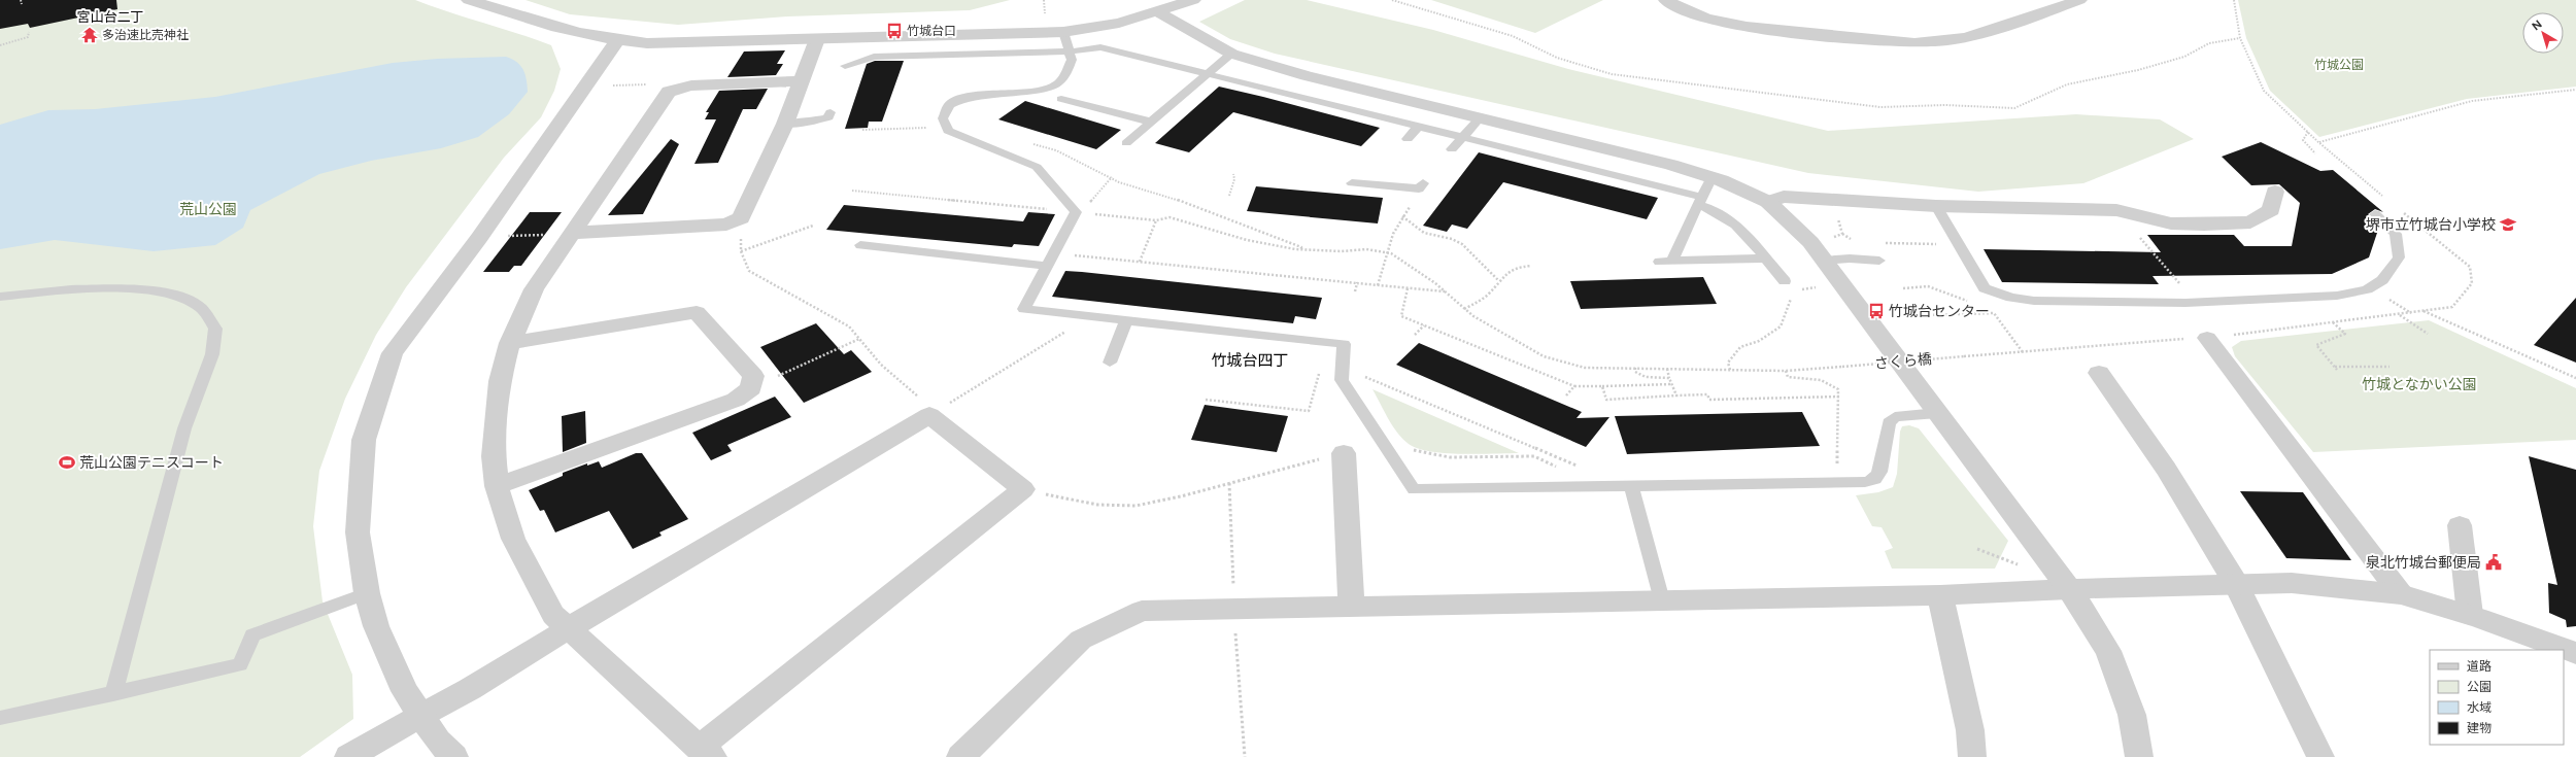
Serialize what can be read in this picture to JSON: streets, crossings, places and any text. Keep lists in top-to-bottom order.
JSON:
{
  "streets": {
    "path": ["さくら橋"]
  },
  "districts": ["宮山台二丁", "竹城台四丁"],
  "parks": ["竹城公園", "荒山公園", "竹城となかい公園"],
  "places": {
    "bus stop": ["竹城台口", "竹城台センター"],
    "temple": ["多治速比売神社"],
    "school or university": ["堺市立竹城台小学校"],
    "sports": ["荒山公園テニスコート"],
    "public building": ["泉北竹城台郵便局"]
  },
  "legend": [
    "道路",
    "公園",
    "水域",
    "建物"
  ],
  "north": "top left"
}
